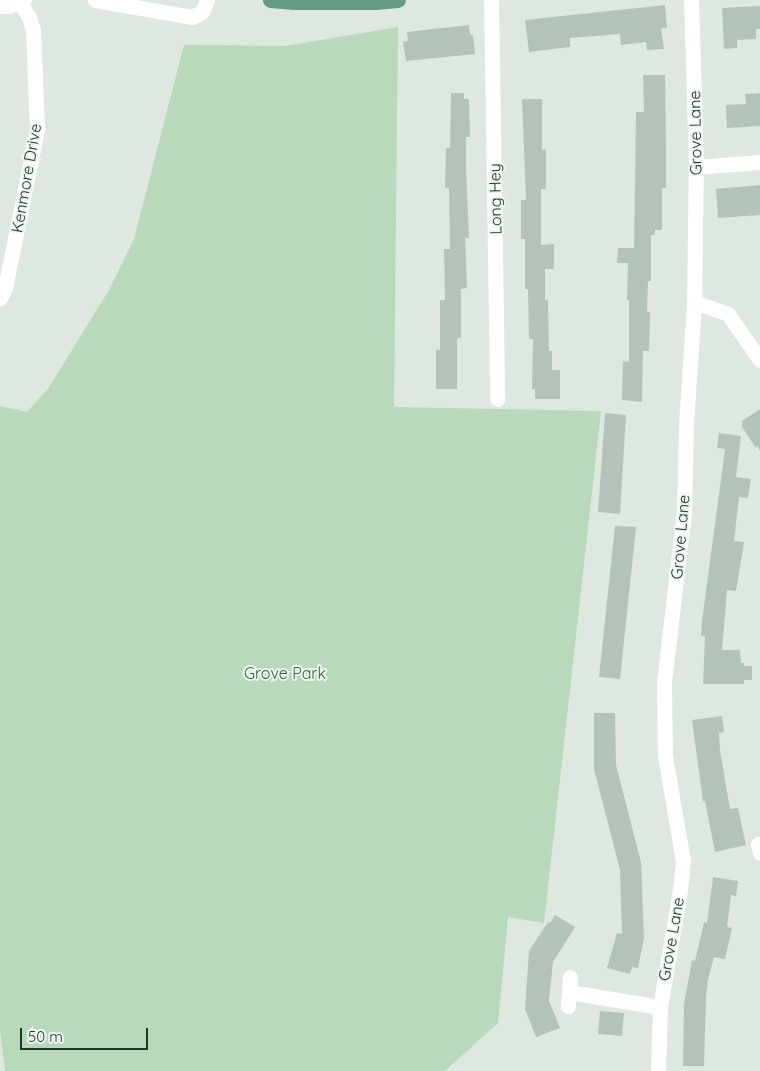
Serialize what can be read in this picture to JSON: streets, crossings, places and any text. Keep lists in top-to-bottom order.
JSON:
{
  "streets": {
    "street": ["Grove Lane", "Kenmore Drive", "Long Hey"]
  },
  "parks": ["Grove Park"],
  "scale_bar": "50 m"
}
